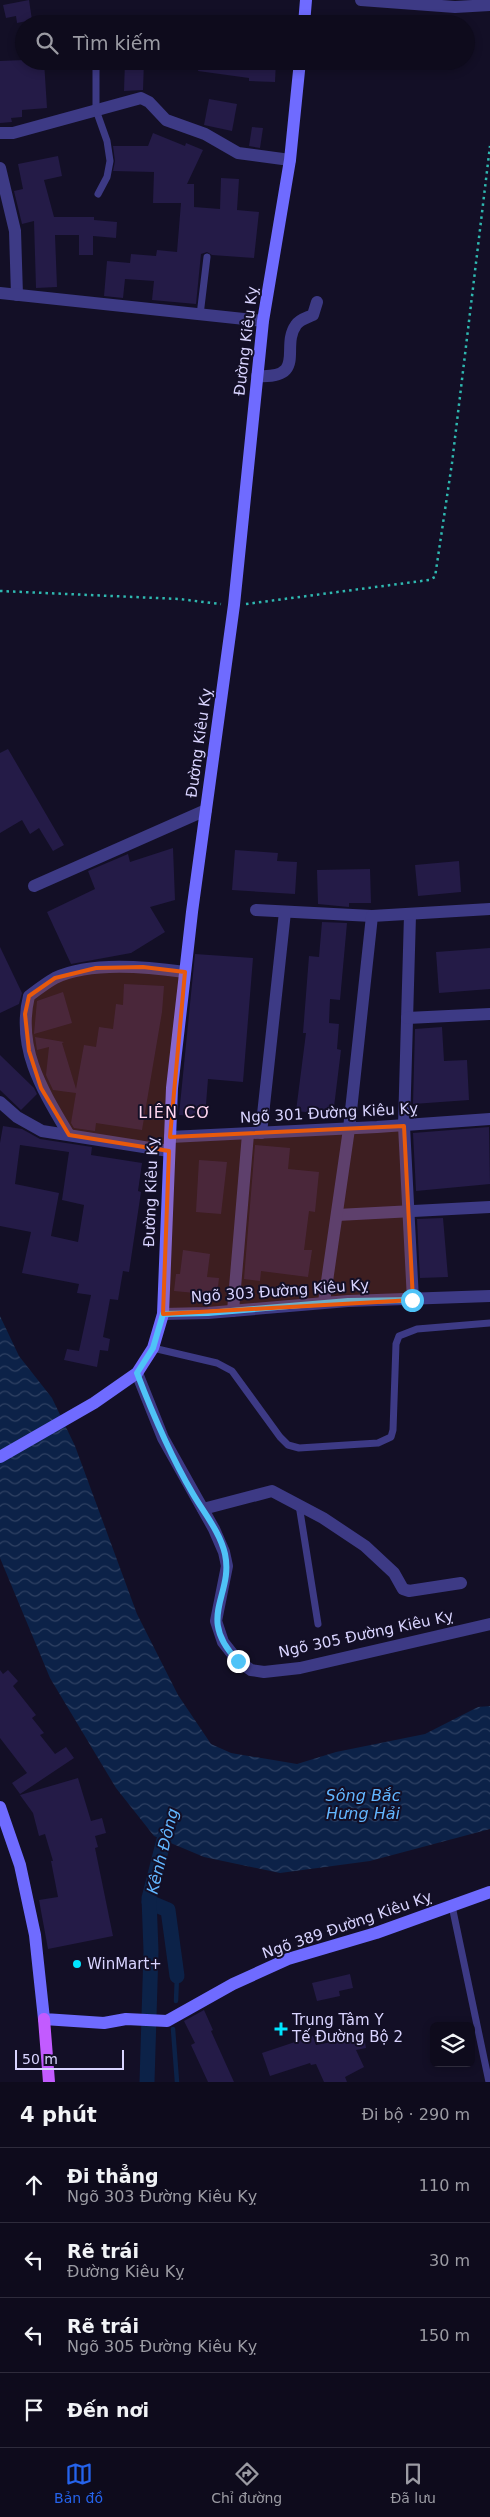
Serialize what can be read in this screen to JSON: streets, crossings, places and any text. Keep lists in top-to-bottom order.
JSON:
{
  "streets": {
    "main road": ["Đường Kiêu Kỵ", "Ngõ 389 Đường Kiêu Kỵ"],
    "street": ["Ngõ 301 Đường Kiêu Kỵ", "Ngõ 303 Đường Kiêu Kỵ", "Ngõ 305 Đường Kiêu Kỵ"]
  },
  "crossings": [
    ["Đường Kiêu Kỵ", "Ngõ 301 Đường Kiêu Kỵ"],
    ["Đường Kiêu Kỵ", "Ngõ 303 Đường Kiêu Kỵ"],
    ["Đường Kiêu Kỵ", "Ngõ 305 Đường Kiêu Kỵ"]
  ],
  "districts": ["LIÊN CƠ"],
  "water": ["Sông Bắc Hưng Hải", "Kênh Đông"],
  "places": {
    "other": ["WinMart+"],
    "health": ["Trung Tâm Y Tế Đường Bộ 2"]
  },
  "scale_bar": "50 m",
  "page": {
    "search": "Tìm kiếm",
    "scale": "50 m",
    "heading": ["4 phút", "Đi bộ · 290 m"],
    "list": [
      ["Đi thẳng", "Ngõ 303 Đường Kiêu Kỵ", "110 m"],
      ["Rẽ trái", "Đường Kiêu Kỵ", "30 m"],
      ["Rẽ trái", "Ngõ 305 Đường Kiêu Kỵ", "150 m"],
      "Đến nơi"
    ],
    "nav": ["Bản đồ", "Chỉ đường", "Đã lưu"]
  }
}
